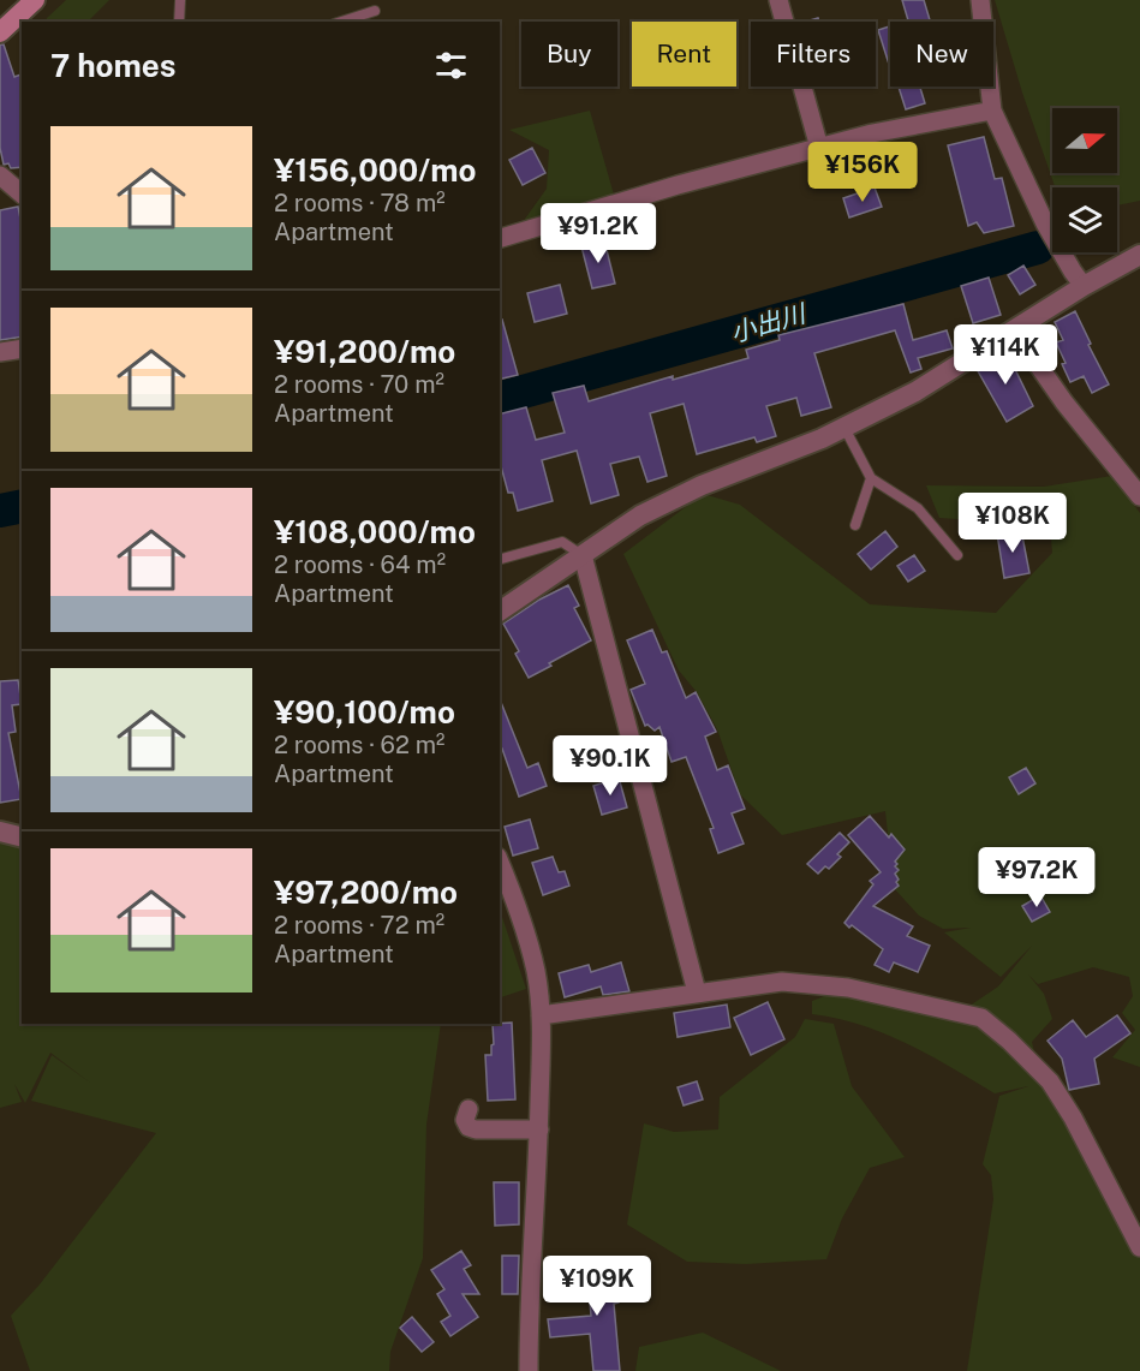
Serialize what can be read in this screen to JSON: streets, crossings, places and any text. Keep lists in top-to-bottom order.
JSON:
{
  "water": ["小出川"],
  "north": "right",
  "page": {
    "chip": [
      "Buy",
      "Rent",
      "Filters",
      "New"
    ],
    "heading": "7 homes",
    "list": [
      {
        "name": "¥156,000/mo",
        "note": "2 rooms · 78 m² · Apartment"
      },
      {
        "name": "¥91,200/mo",
        "note": "2 rooms · 70 m² · Apartment"
      },
      {
        "name": "¥108,000/mo",
        "note": "2 rooms · 64 m² · Apartment"
      },
      {
        "name": "¥90,100/mo",
        "note": "2 rooms · 62 m² · Apartment"
      },
      {
        "name": "¥97,200/mo",
        "note": "2 rooms · 72 m² · Apartment"
      }
    ],
    "price": [
      "¥156K",
      "¥91.2K",
      "¥114K",
      "¥108K",
      "¥90.1K",
      "¥97.2K",
      "¥109K"
    ]
  }
}
